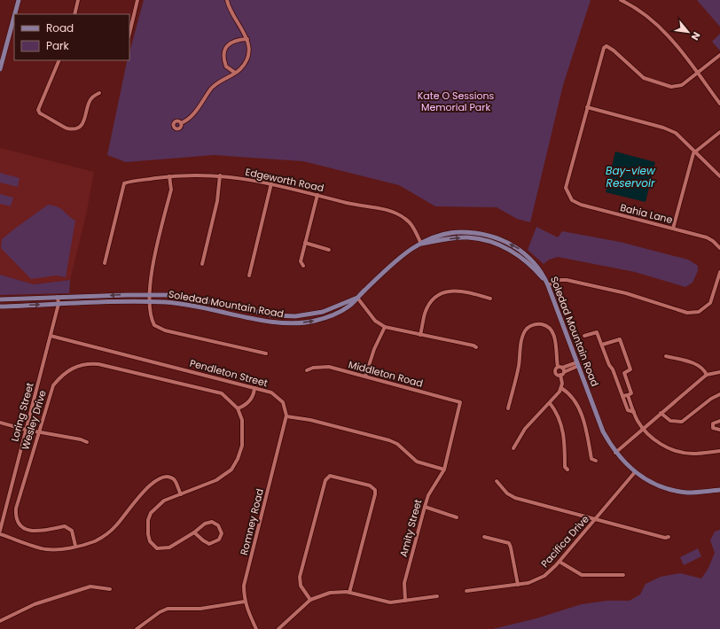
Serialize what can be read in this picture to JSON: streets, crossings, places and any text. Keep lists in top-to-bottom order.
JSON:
{
  "streets": {
    "main road": ["Soledad Mountain Road"],
    "street": [
      "Edgeworth Road",
      "Bahia Lane",
      "Pendleton Street",
      "Middleton Road",
      "Loring Street",
      "Wesley Drive",
      "Romney Road",
      "Amity Street",
      "Pacifica Drive"
    ]
  },
  "crossings": [
    ["Edgeworth Road", "Soledad Mountain Road"],
    ["Soledad Mountain Road", "Loring Street"],
    ["Soledad Mountain Road", "Pacifica Drive"],
    ["Pendleton Street", "Loring Street"],
    ["Pendleton Street", "Romney Road"],
    ["Middleton Road", "Amity Street"]
  ],
  "water": ["Bay-view Reservoir"],
  "parks": ["Kate O Sessions Memorial Park"],
  "legend": ["Road", "Park"],
  "north": "bottom right"
}
